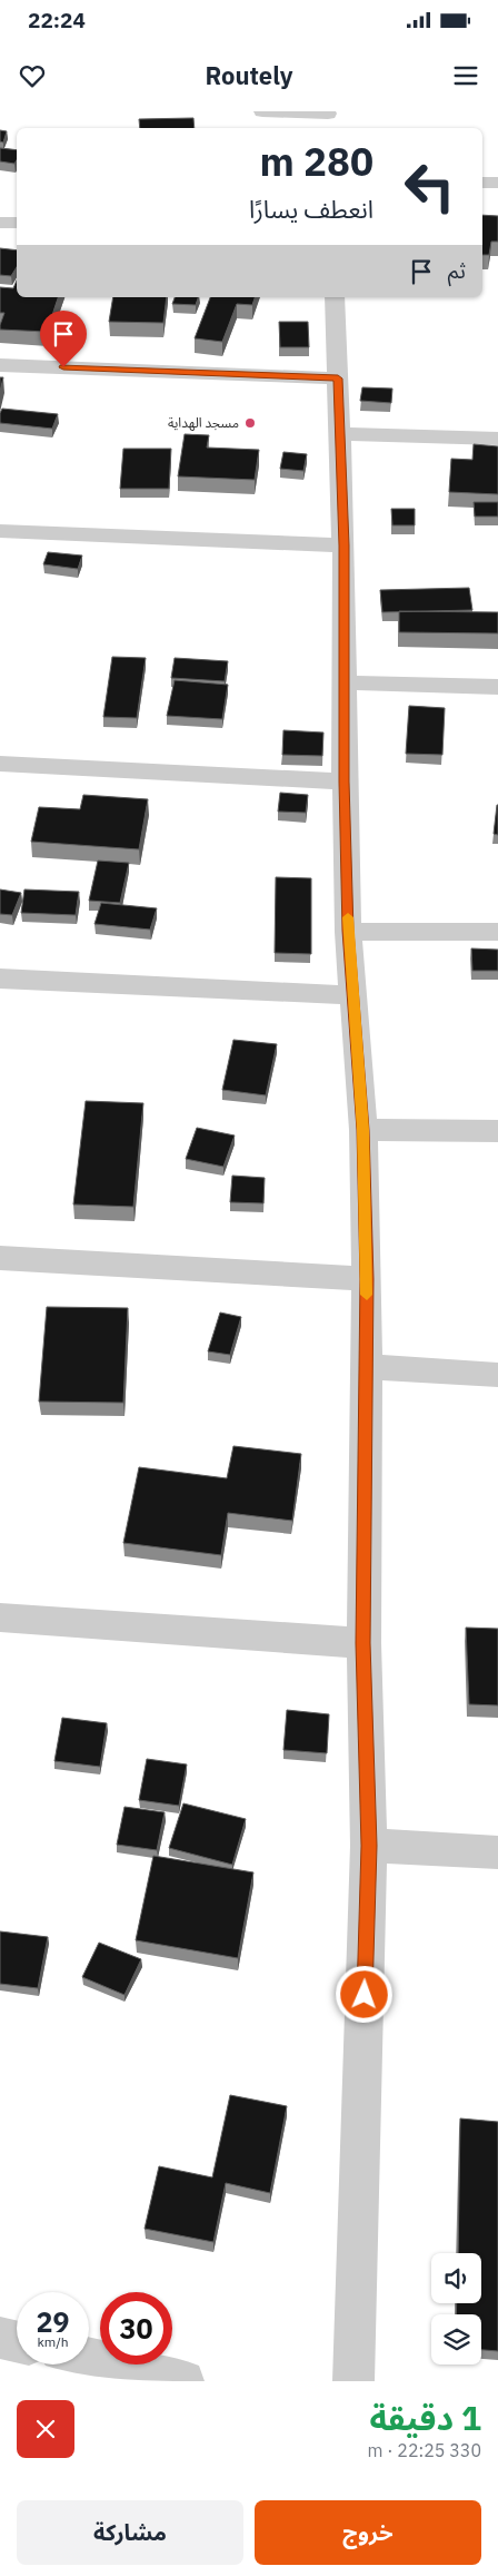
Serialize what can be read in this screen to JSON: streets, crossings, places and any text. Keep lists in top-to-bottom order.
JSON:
{
  "places": ["مسجد الهداية"],
  "page": {
    "status": "22:24",
    "header": "Routely",
    "turn": ["280 m", "انعطف يسارًا"],
    "then": "ثم",
    "speed": "29 km/h",
    "limit": "30",
    "heading": ["1 دقيقة", "330 m · 22:25"],
    "buttons": ["خروج", "مشاركة"]
  }
}
